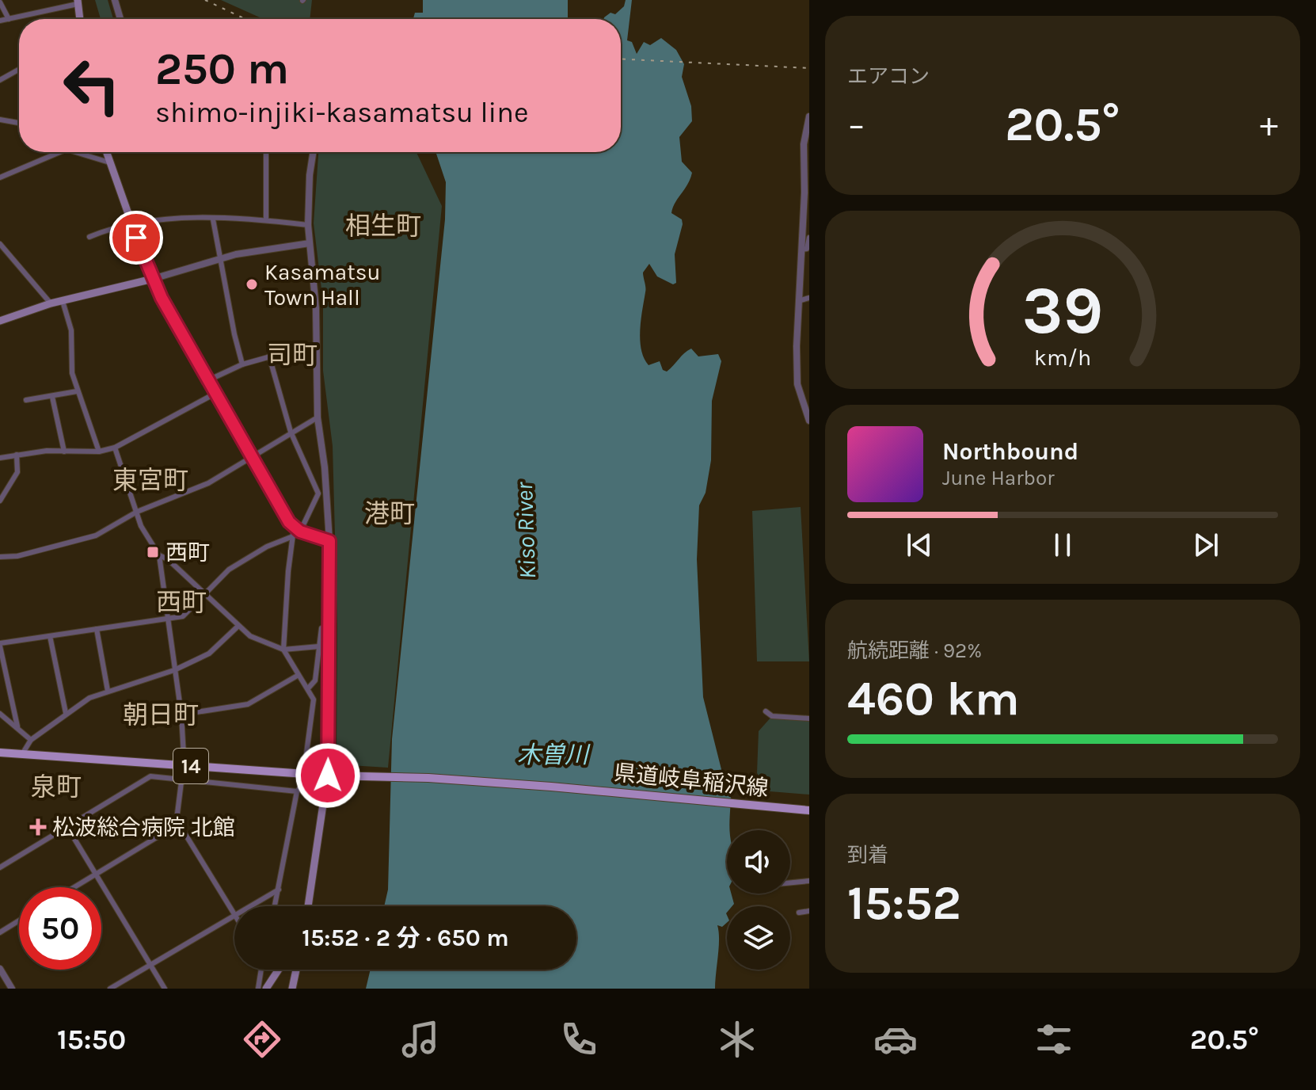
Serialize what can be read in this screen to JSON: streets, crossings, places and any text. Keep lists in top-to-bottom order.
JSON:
{
  "streets": {
    "main road": ["14", "県道岐阜稲沢線"]
  },
  "crossings": [
    ["14", "県道岐阜稲沢線"]
  ],
  "districts": [
    "相生町",
    "司町",
    "東宮町",
    "港町",
    "西町",
    "朝日町",
    "泉町"
  ],
  "water": ["Kiso River", "木曽川"],
  "places": {
    "other": ["Kasamatsu Town Hall"],
    "transit": ["西町"],
    "health": ["松波総合病院 北館"]
  },
  "page": {
    "tile": [
      "エアコン",
      ["航続距離 · 92%", "460 km"],
      ["到着", "15:52"]
    ],
    "turn": ["250 m", "shimo-injiki-kasamatsu line"],
    "heat": ["−", "20.5°", "+"],
    "song": ["Northbound", "June Harbor"],
    "limit": "50",
    "trip": "15:52 · 2 分 · 650 m",
    "tabs": ["15:50", "20.5°"],
    "gauge": ["39", "km/h"]
  }
}
